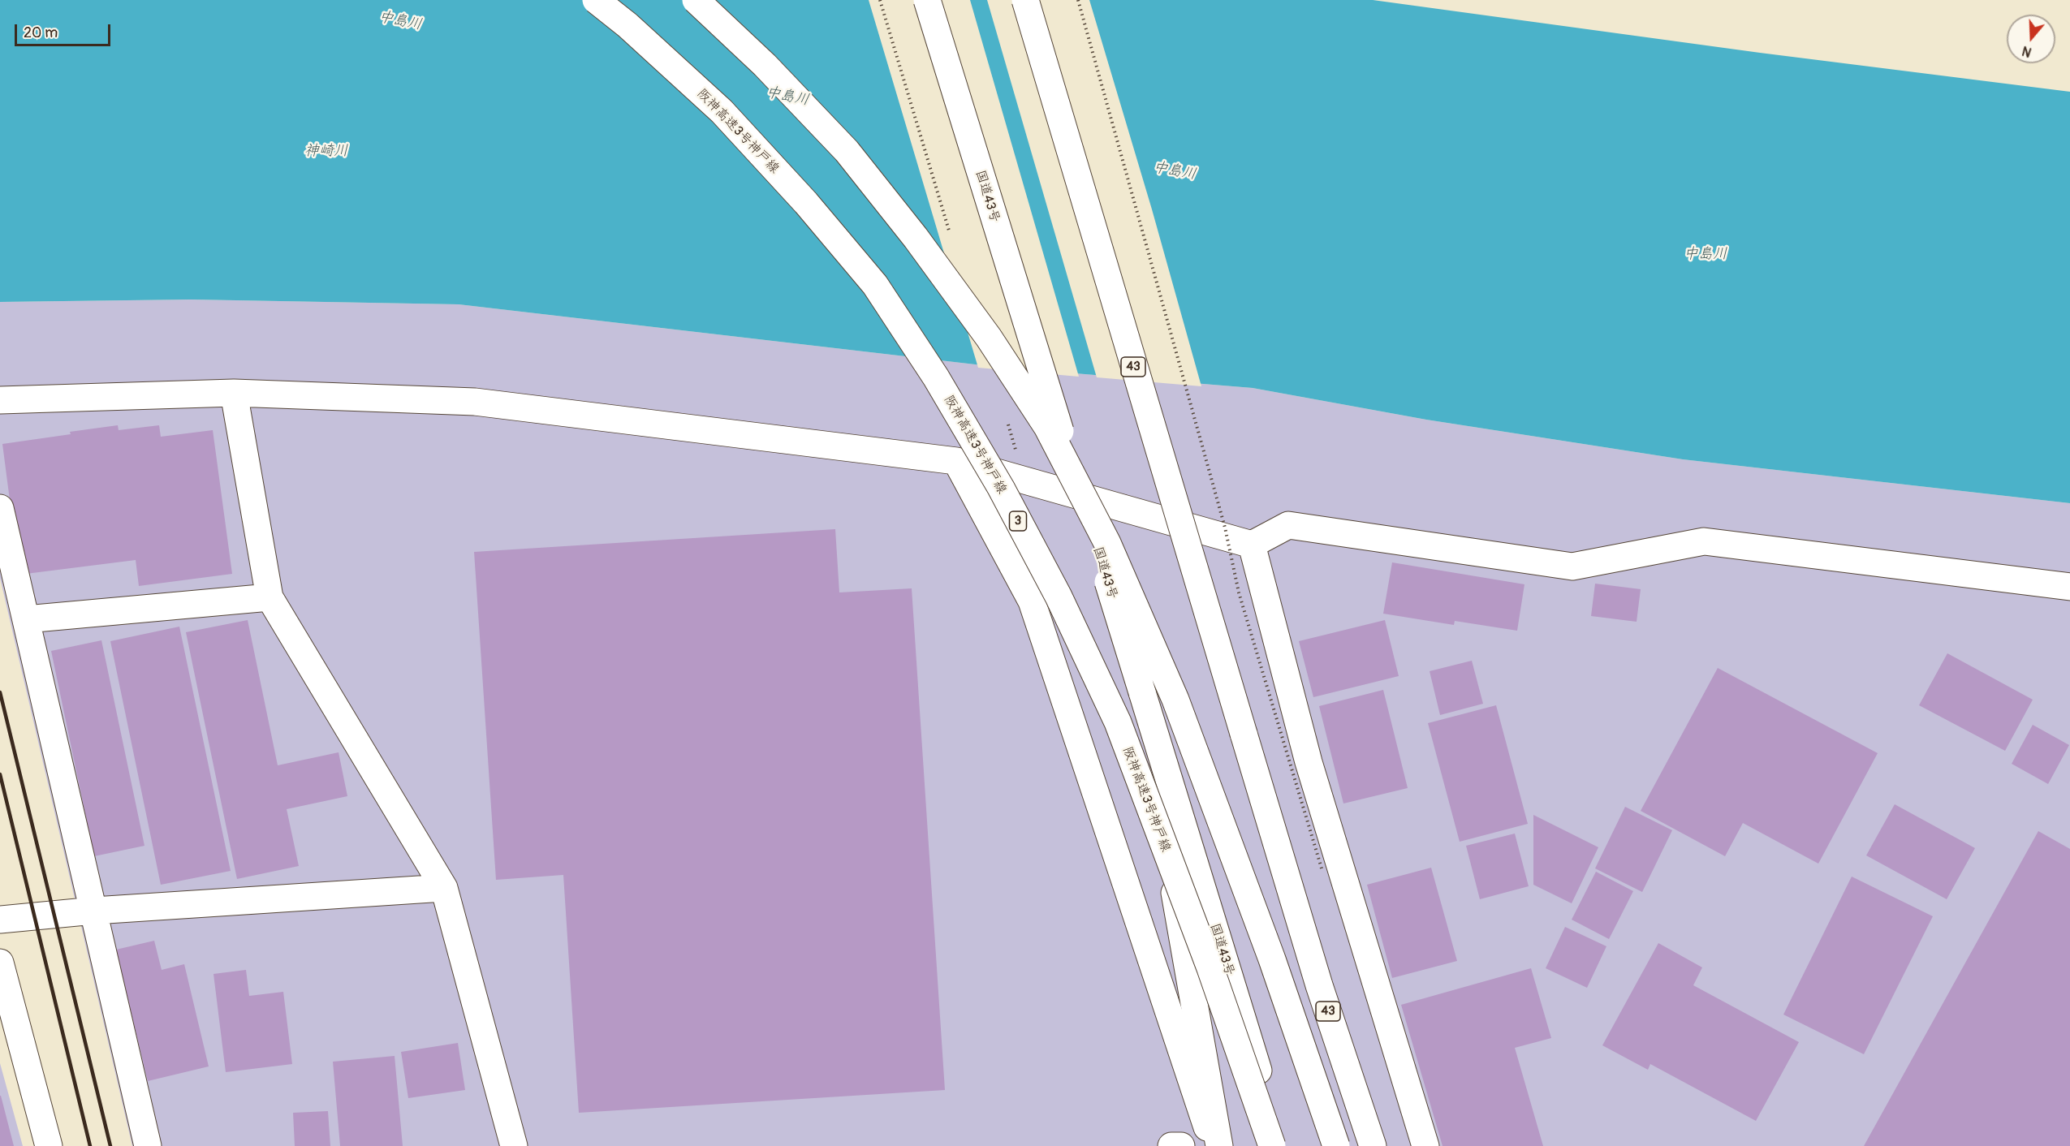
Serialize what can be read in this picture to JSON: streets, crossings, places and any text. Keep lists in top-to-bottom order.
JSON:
{
  "streets": {
    "main road": [
      "阪神高速3号神戸線",
      "国道43号",
      "43",
      "3"
    ]
  },
  "water": ["中島川", "神崎川"],
  "scale_bar": "20 m",
  "north": "bottom"
}
